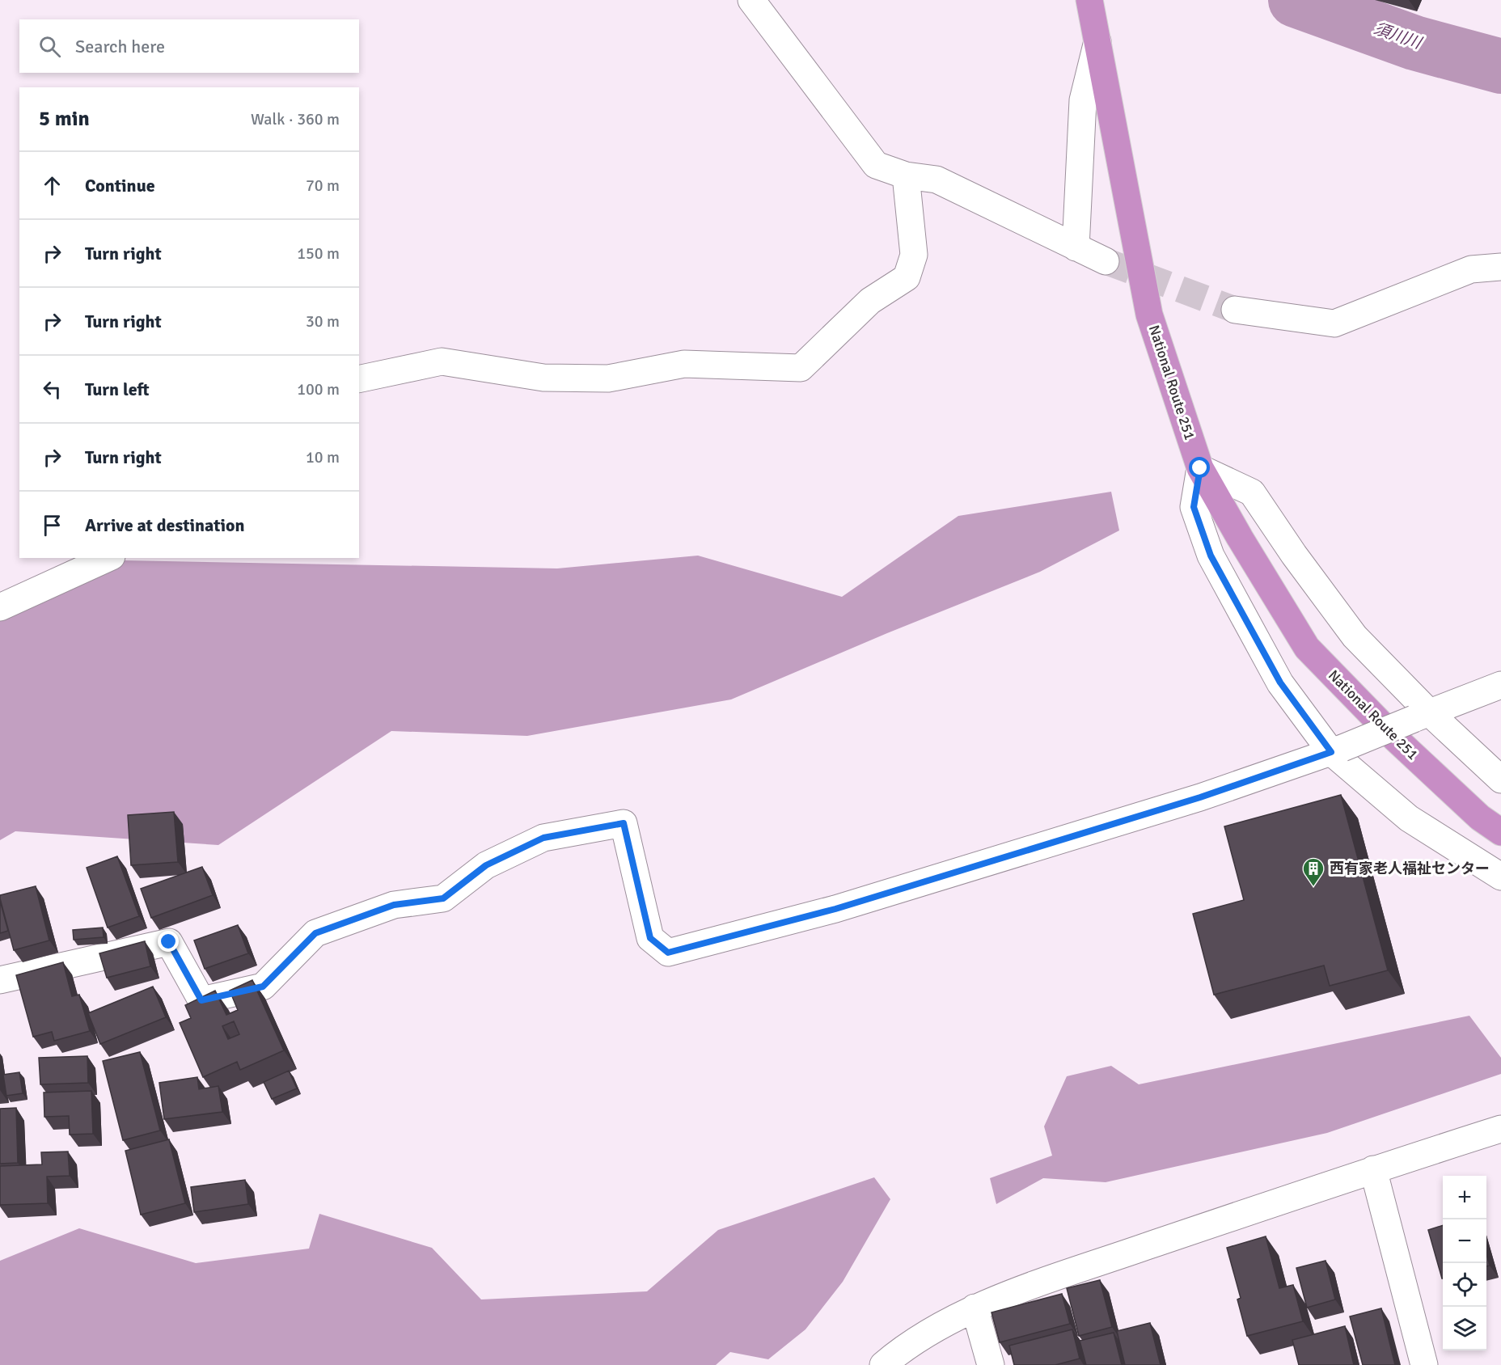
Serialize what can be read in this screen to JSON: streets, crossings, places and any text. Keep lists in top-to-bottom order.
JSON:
{
  "streets": {
    "highway": ["National Route 251"]
  },
  "water": ["須川川"],
  "places": {
    "building": ["西有家老人福祉センター"]
  },
  "page": {
    "search": "Search here",
    "heading": ["5 min", "Walk · 360 m"],
    "list": [
      ["Continue", "70 m"],
      ["Turn right", "150 m"],
      ["Turn right", "30 m"],
      ["Turn left", "100 m"],
      ["Turn right", "10 m"],
      "Arrive at destination"
    ],
    "map_buttons": ["+", "−"]
  }
}
